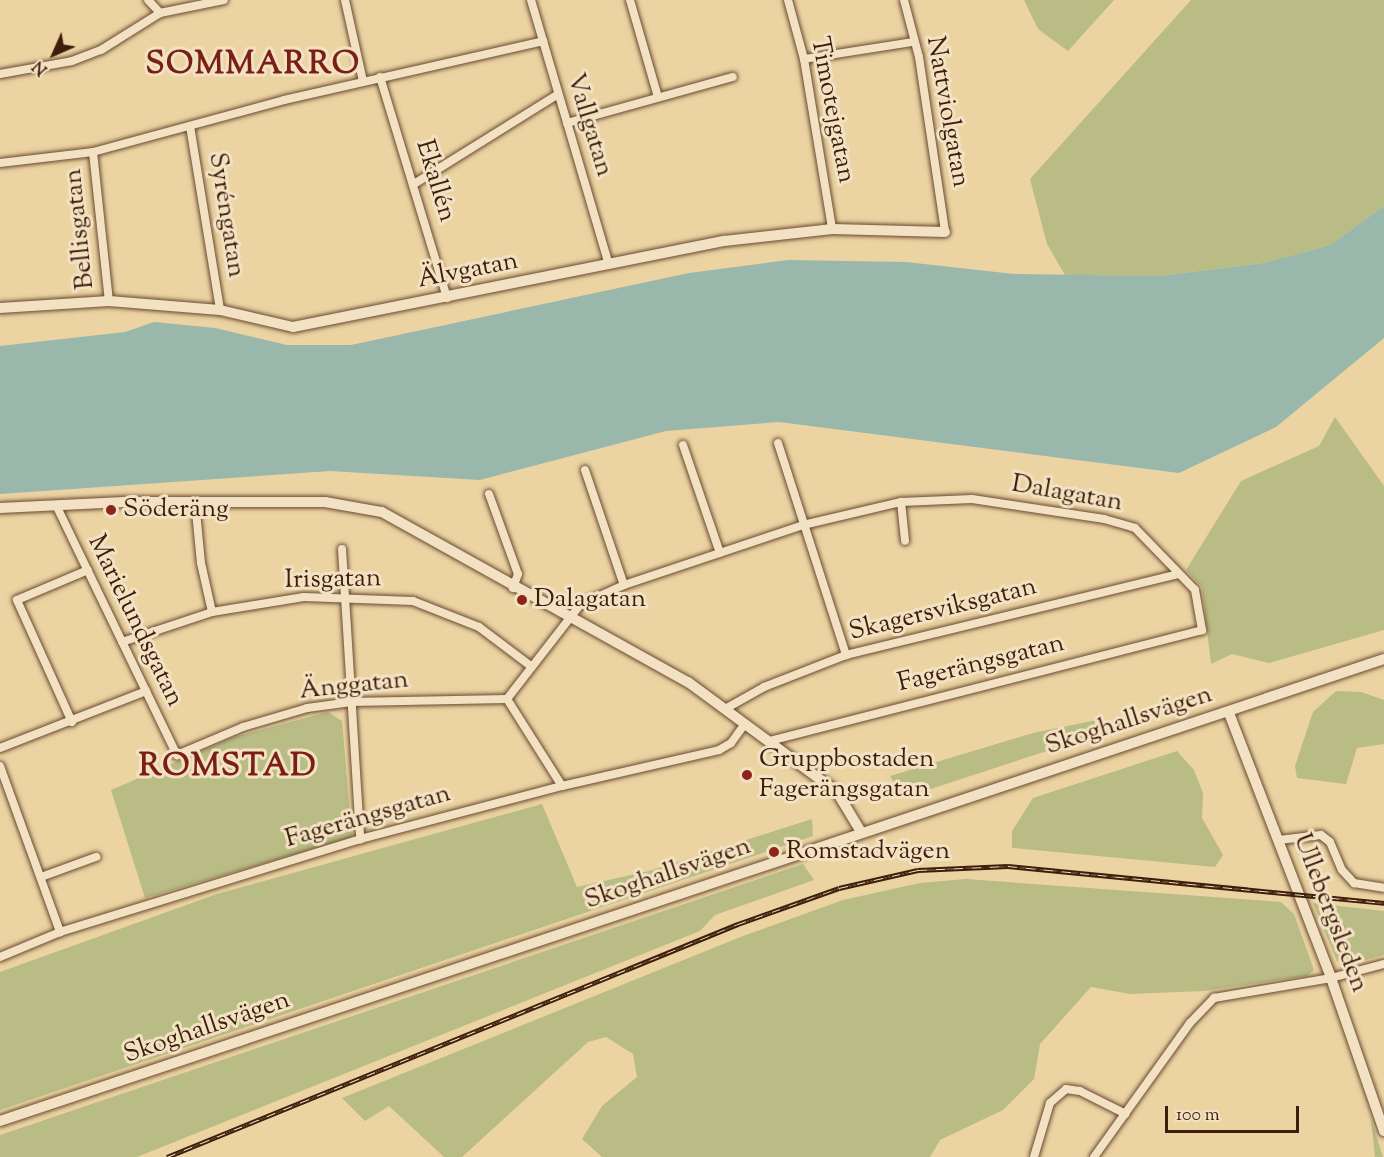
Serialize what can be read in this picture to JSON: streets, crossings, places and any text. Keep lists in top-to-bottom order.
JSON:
{
  "streets": {
    "street": [
      "Timotejgatan",
      "Nattviolgatan",
      "Vallgatan",
      "Ekallén",
      "Syréngatan",
      "Bellisgatan",
      "Älvgatan",
      "Dalagatan",
      "Irisgatan",
      "Skagersviksgatan",
      "Marielundsgatan",
      "Fagerängsgatan",
      "Änggatan",
      "Skoghallsvägen",
      "Ullebergsleden"
    ]
  },
  "crossings": [
    ["Timotejgatan", "Älvgatan"],
    ["Nattviolgatan", "Älvgatan"],
    ["Vallgatan", "Älvgatan"],
    ["Ekallén", "Älvgatan"],
    ["Syréngatan", "Älvgatan"],
    ["Bellisgatan", "Älvgatan"],
    ["Dalagatan", "Irisgatan"],
    ["Dalagatan", "Skagersviksgatan"],
    ["Dalagatan", "Fagerängsgatan"],
    ["Dalagatan", "Änggatan"],
    ["Irisgatan", "Marielundsgatan"],
    ["Marielundsgatan", "Änggatan"],
    ["Skoghallsvägen", "Ullebergsleden"]
  ],
  "districts": ["SOMMARRO", "ROMSTAD"],
  "places": [
    "Söderäng",
    "Dalagatan",
    "Gruppbostaden Fagerängsgatan",
    "Romstadvägen"
  ],
  "scale_bar": "100 m",
  "north": "bottom left"
}
